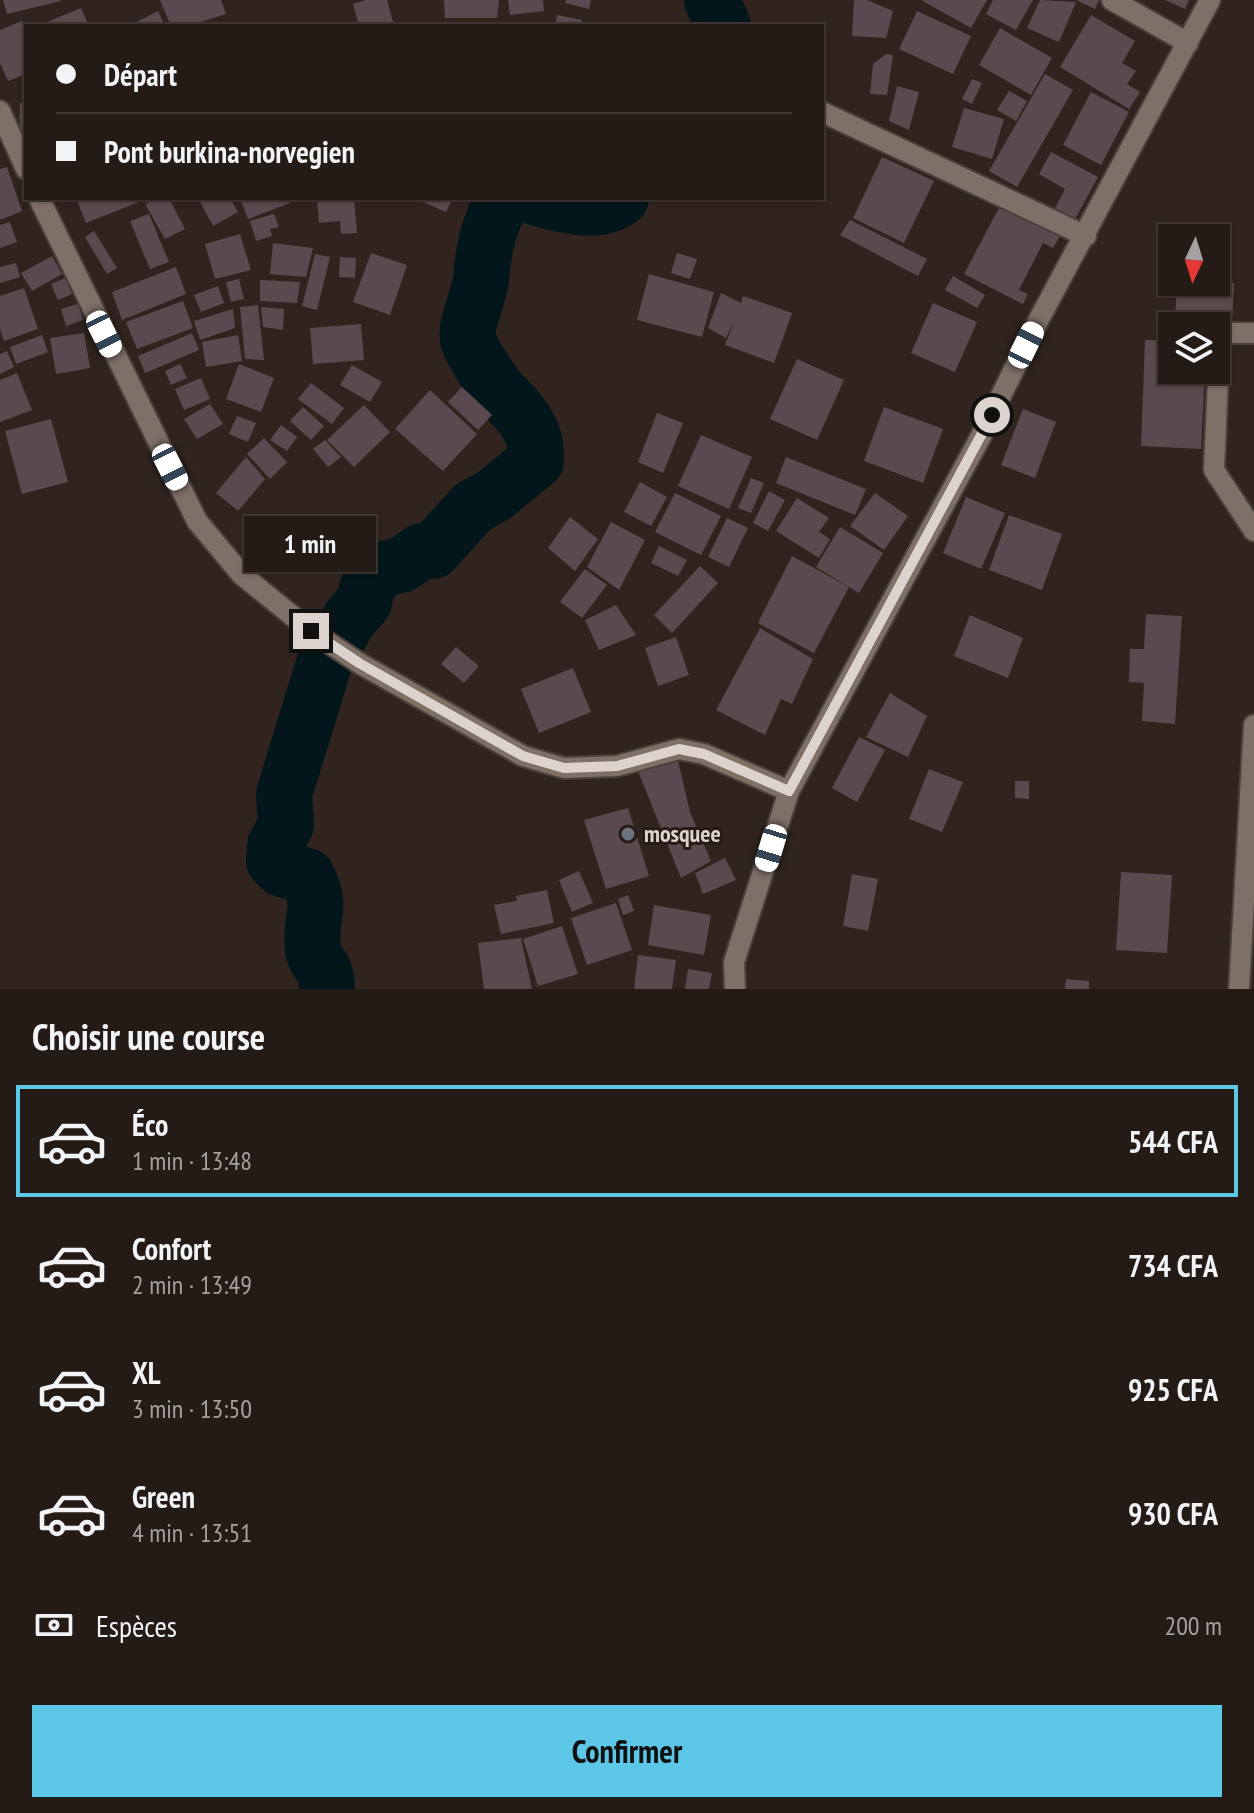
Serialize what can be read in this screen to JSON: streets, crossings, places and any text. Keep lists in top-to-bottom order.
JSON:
{
  "places": ["mosquee"],
  "north": "bottom",
  "page": {
    "banner": ["Départ", "Pont burkina-norvegien"],
    "bubble": "1 min",
    "heading": "Choisir une course",
    "list": [
      {
        "name": "Éco",
        "note": "1 min · 13:48",
        "value": "544 CFA"
      },
      {
        "name": "Confort",
        "note": "2 min · 13:49",
        "value": "734 CFA"
      },
      {
        "name": "XL",
        "note": "3 min · 13:50",
        "value": "925 CFA"
      },
      {
        "name": "Green",
        "note": "4 min · 13:51",
        "value": "930 CFA"
      }
    ],
    "pay": ["Espèces", "200 m"],
    "buttons": "Confirmer"
  }
}
